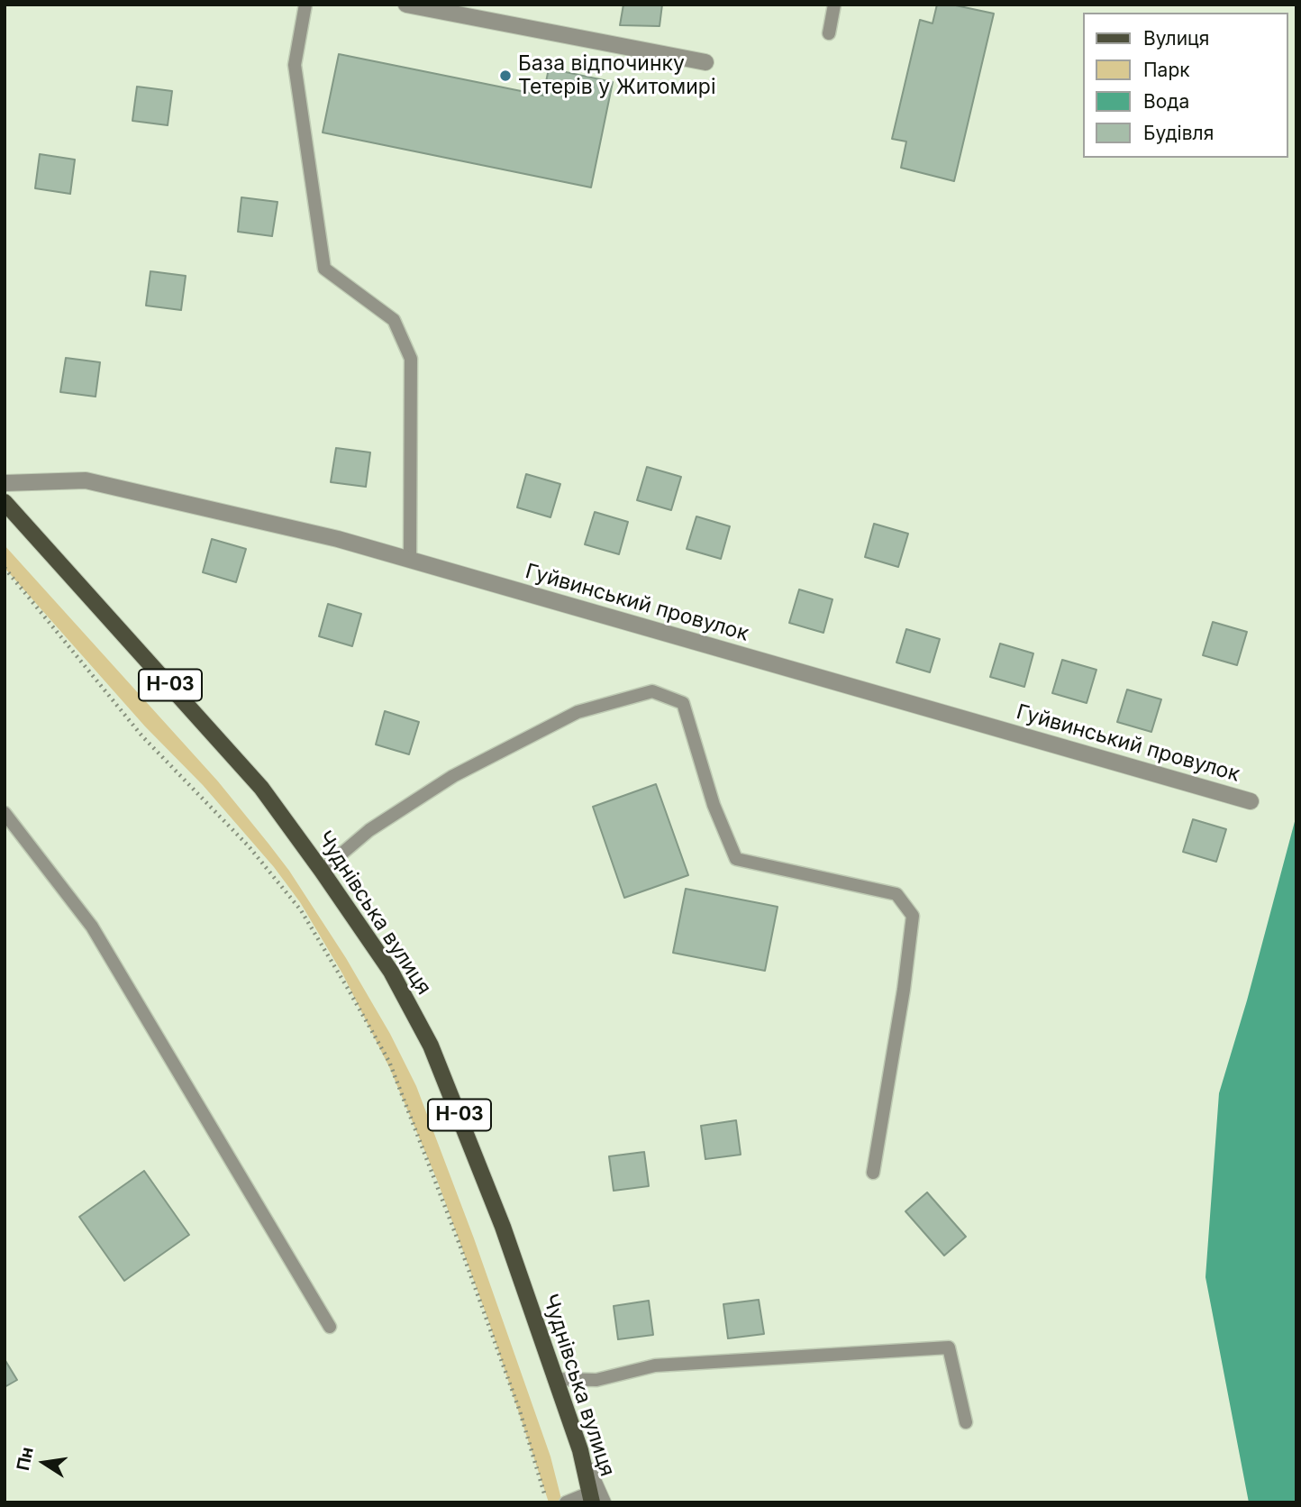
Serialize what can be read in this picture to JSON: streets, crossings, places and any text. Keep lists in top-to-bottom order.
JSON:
{
  "streets": {
    "main road": ["Н-03", "Чуднівська вулиця"],
    "street": ["Гуйвинський провулок"]
  },
  "places": ["База відпочинку Тетерів у Житомирі"],
  "legend": [
    "Вулиця",
    "Парк",
    "Вода",
    "Будівля"
  ],
  "north": "left"
}
